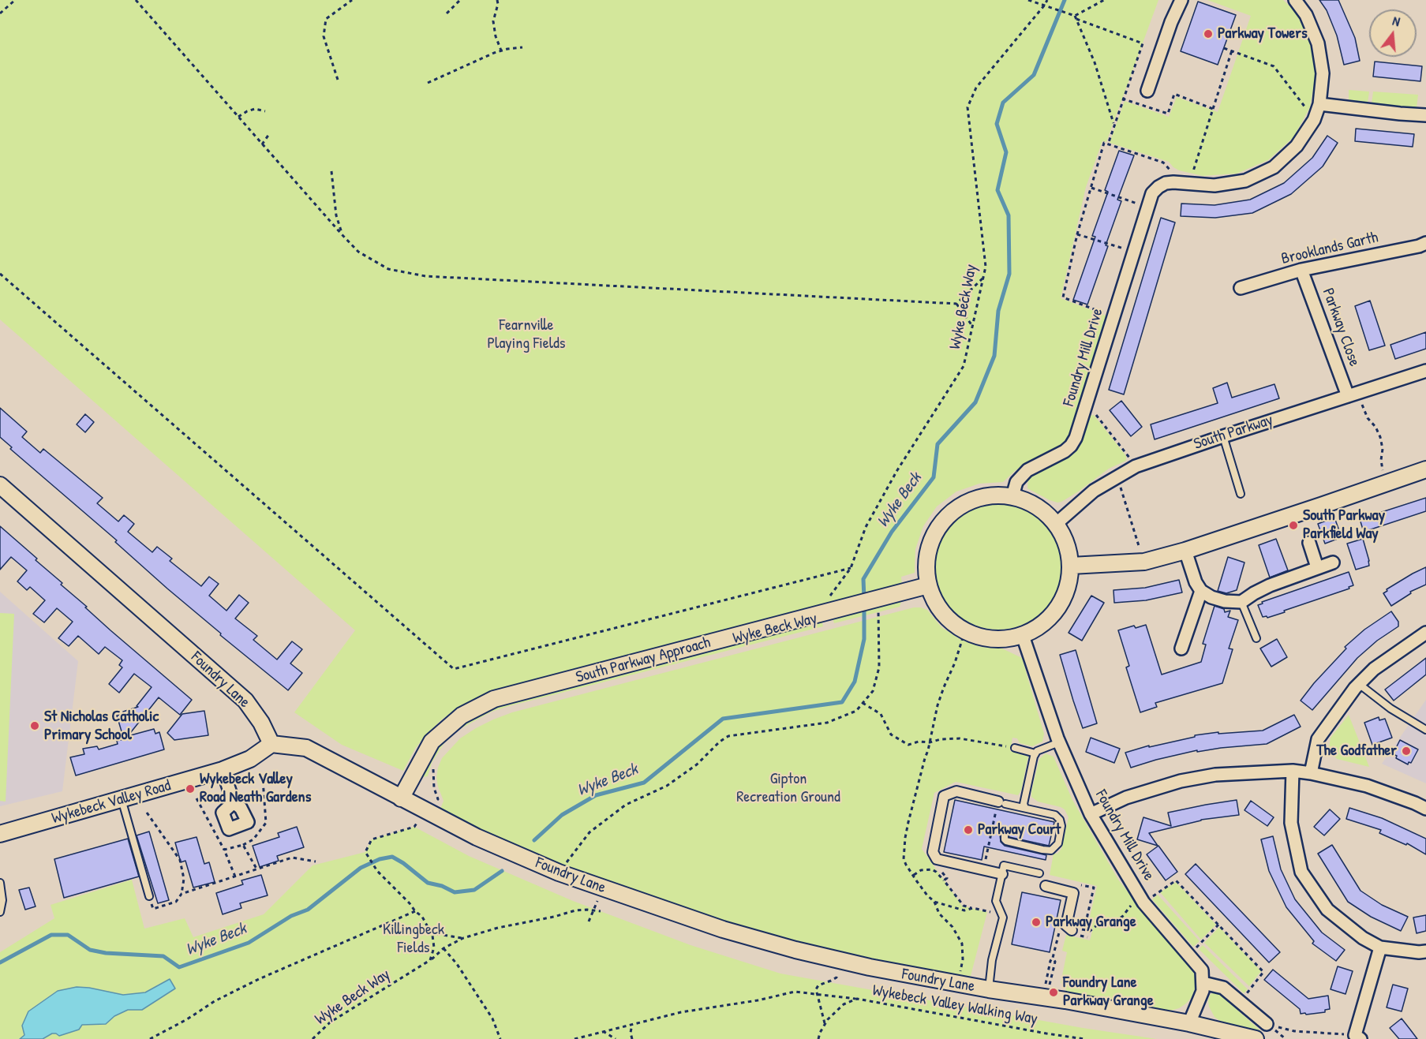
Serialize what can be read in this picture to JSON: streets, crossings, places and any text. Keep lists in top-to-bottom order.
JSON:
{
  "streets": {
    "street": [
      "Brooklands Garth",
      "Parkway Close",
      "Foundry Mill Drive",
      "South Parkway",
      "South Parkway Approach",
      "Foundry Lane",
      "Wykebeck Valley Road"
    ],
    "path": ["Wyke Beck Way", "Wykebeck Valley Walking Way"]
  },
  "crossings": [
    ["Brooklands Garth", "Parkway Close"],
    ["Wyke Beck Way", "South Parkway Approach"],
    ["Parkway Close", "South Parkway"],
    ["Foundry Mill Drive", "South Parkway"],
    ["Foundry Mill Drive", "South Parkway Approach"],
    ["South Parkway", "South Parkway Approach"],
    ["South Parkway Approach", "Foundry Lane"],
    ["Foundry Lane", "Wykebeck Valley Road"]
  ],
  "water": ["Wyke Beck"],
  "parks": ["Fearnville Playing Fields", "Gipton Recreation Ground", "Killingbeck Fields"],
  "places": [
    "Parkway Towers",
    "South Parkway Parkfield Way",
    "St Nicholas Catholic Primary School",
    "The Godfather",
    "Wykebeck Valley Road Neath Gardens",
    "Parkway Court",
    "Parkway Grange",
    "Foundry Lane Parkway Grange"
  ],
  "north": "top"
}
